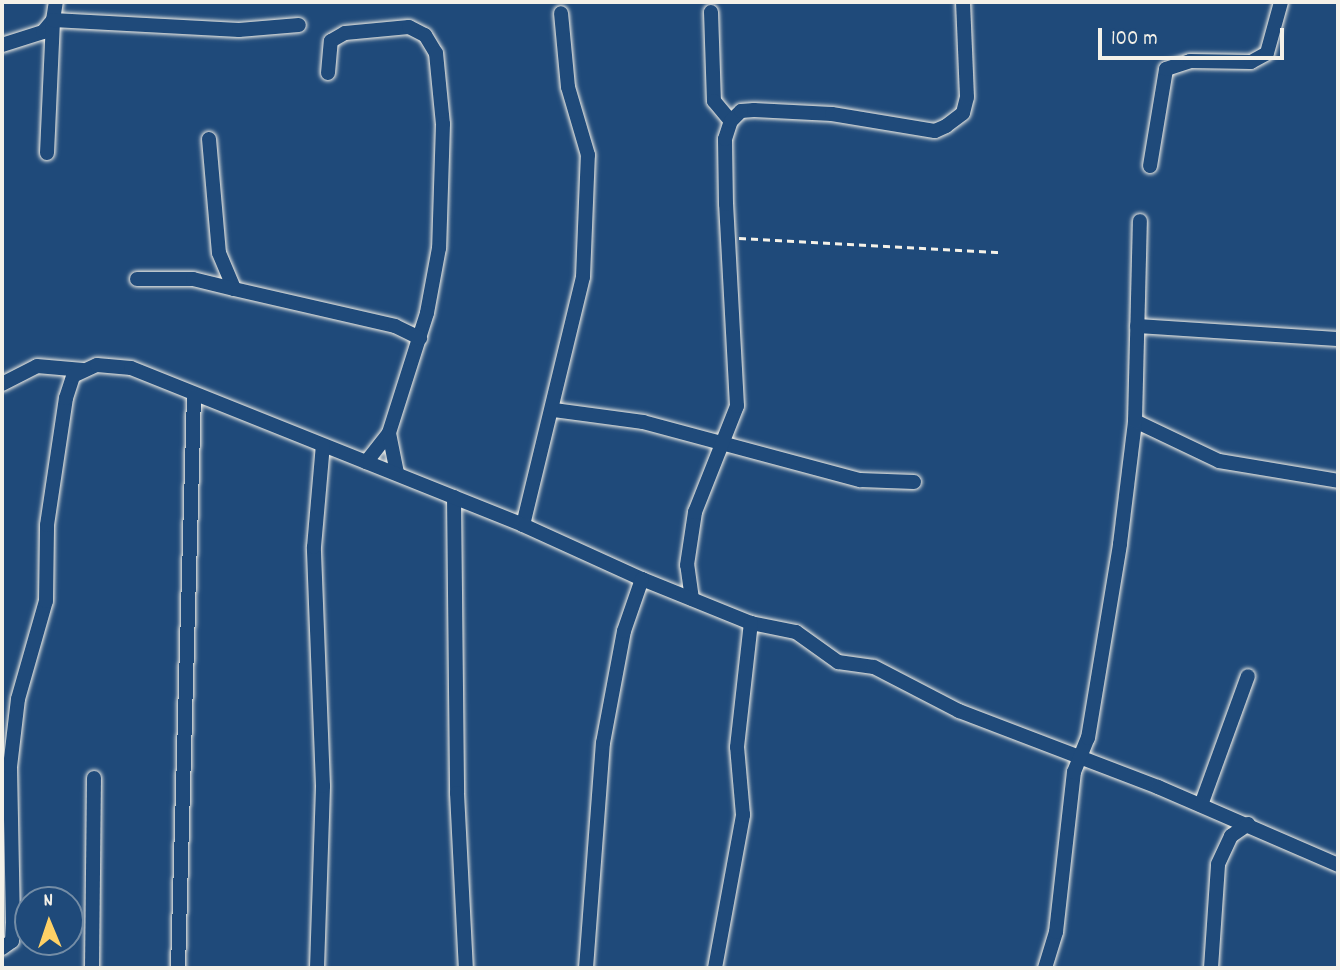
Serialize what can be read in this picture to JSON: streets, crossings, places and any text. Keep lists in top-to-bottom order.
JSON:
{
  "scale_bar": "100 m",
  "north": "top"
}
